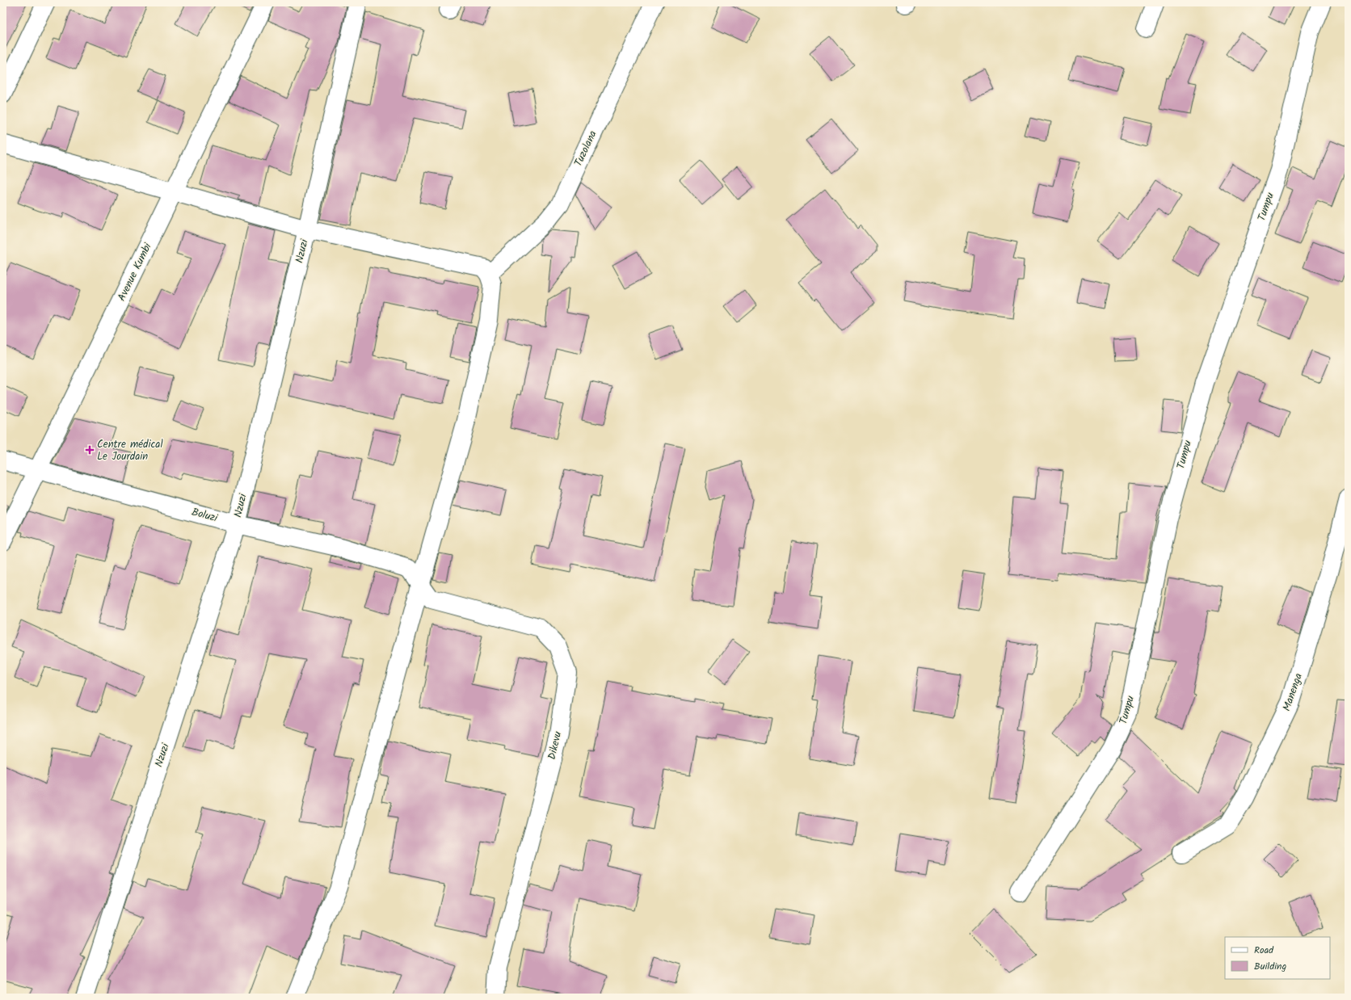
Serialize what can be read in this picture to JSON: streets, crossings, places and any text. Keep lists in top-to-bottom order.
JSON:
{
  "streets": {
    "street": [
      "Tuzolana",
      "Tumpu",
      "Nzuzi",
      "Avenue Kumbi",
      "Boluzi",
      "Manenga",
      "Dikevu"
    ]
  },
  "crossings": [
    ["Nzuzi", "Boluzi"],
    ["Avenue Kumbi", "Boluzi"],
    ["Boluzi", "Dikevu"]
  ],
  "places": {
    "health": ["Centre médical Le Jourdain"]
  },
  "legend": ["Road", "Building"]
}
